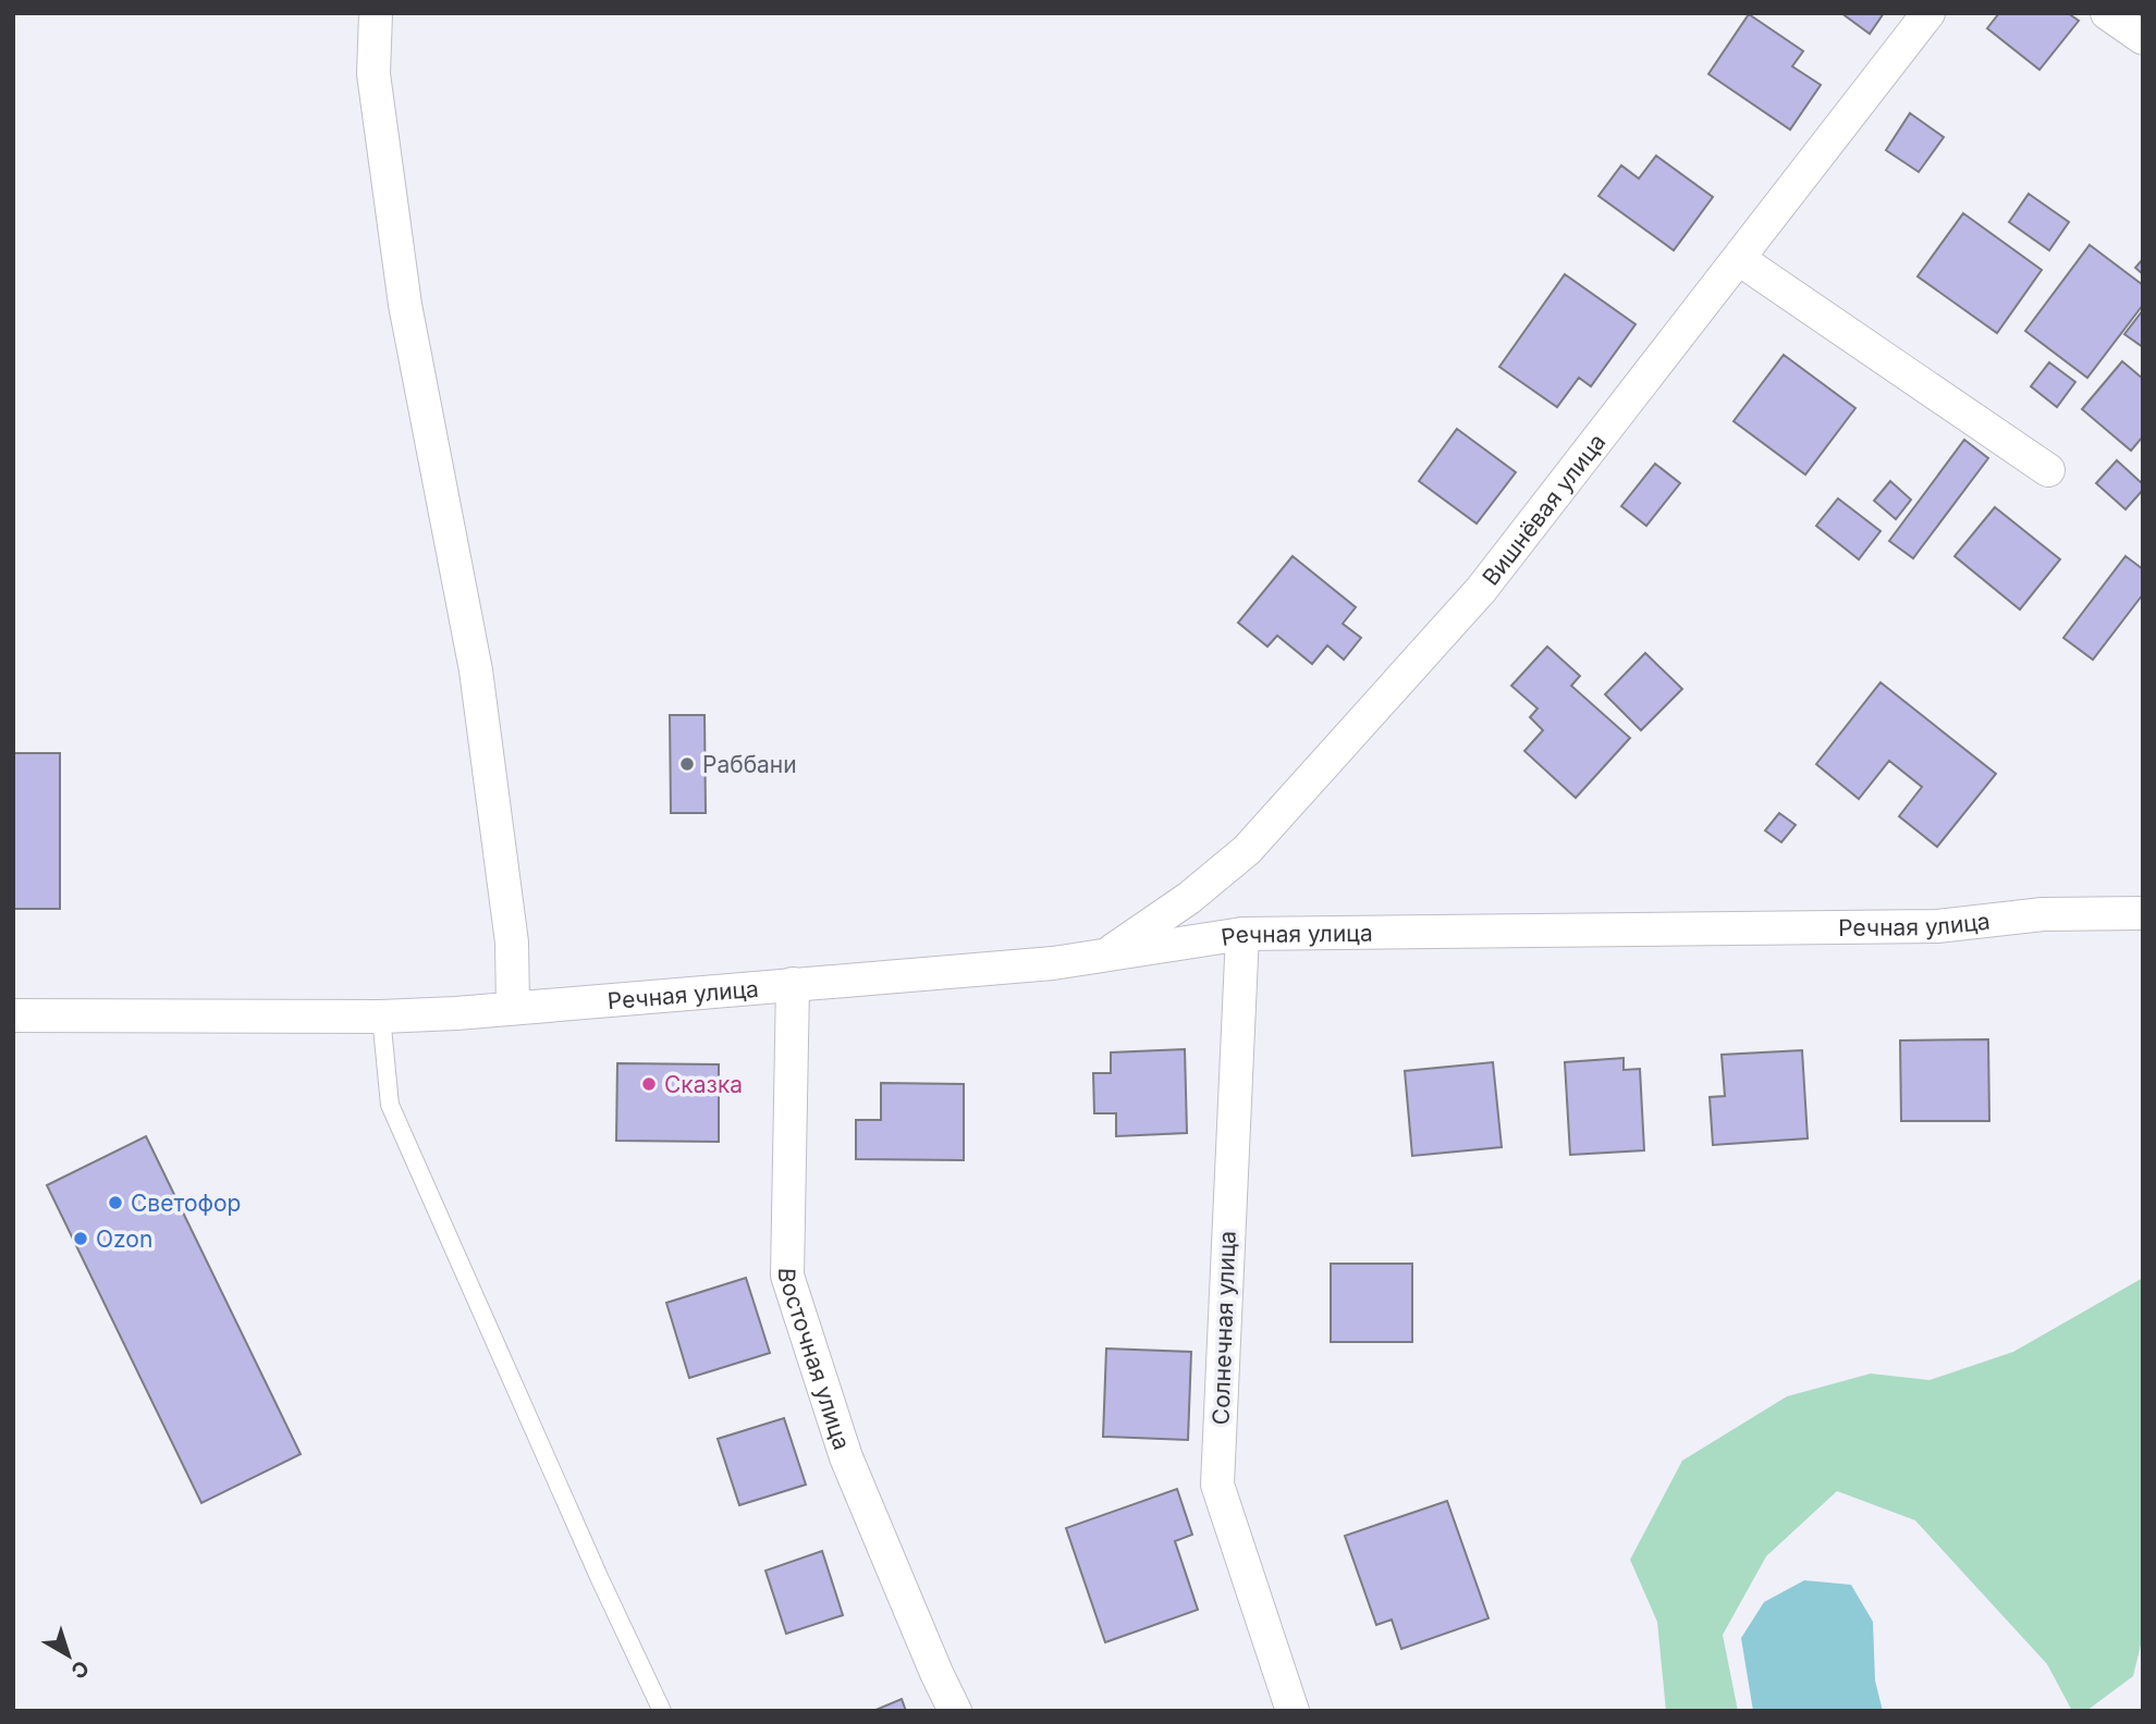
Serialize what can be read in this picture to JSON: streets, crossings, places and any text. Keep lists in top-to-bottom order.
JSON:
{
  "streets": {
    "street": [
      "Вишнёвая улица",
      "Речная улица",
      "Солнечная улица",
      "Восточная улица"
    ]
  },
  "crossings": [
    ["Вишнёвая улица", "Речная улица"],
    ["Речная улица", "Солнечная улица"],
    ["Речная улица", "Восточная улица"]
  ],
  "places": [
    "Раббани",
    "Сказка",
    "Светофор",
    "Ozon"
  ],
  "north": "bottom right"
}
